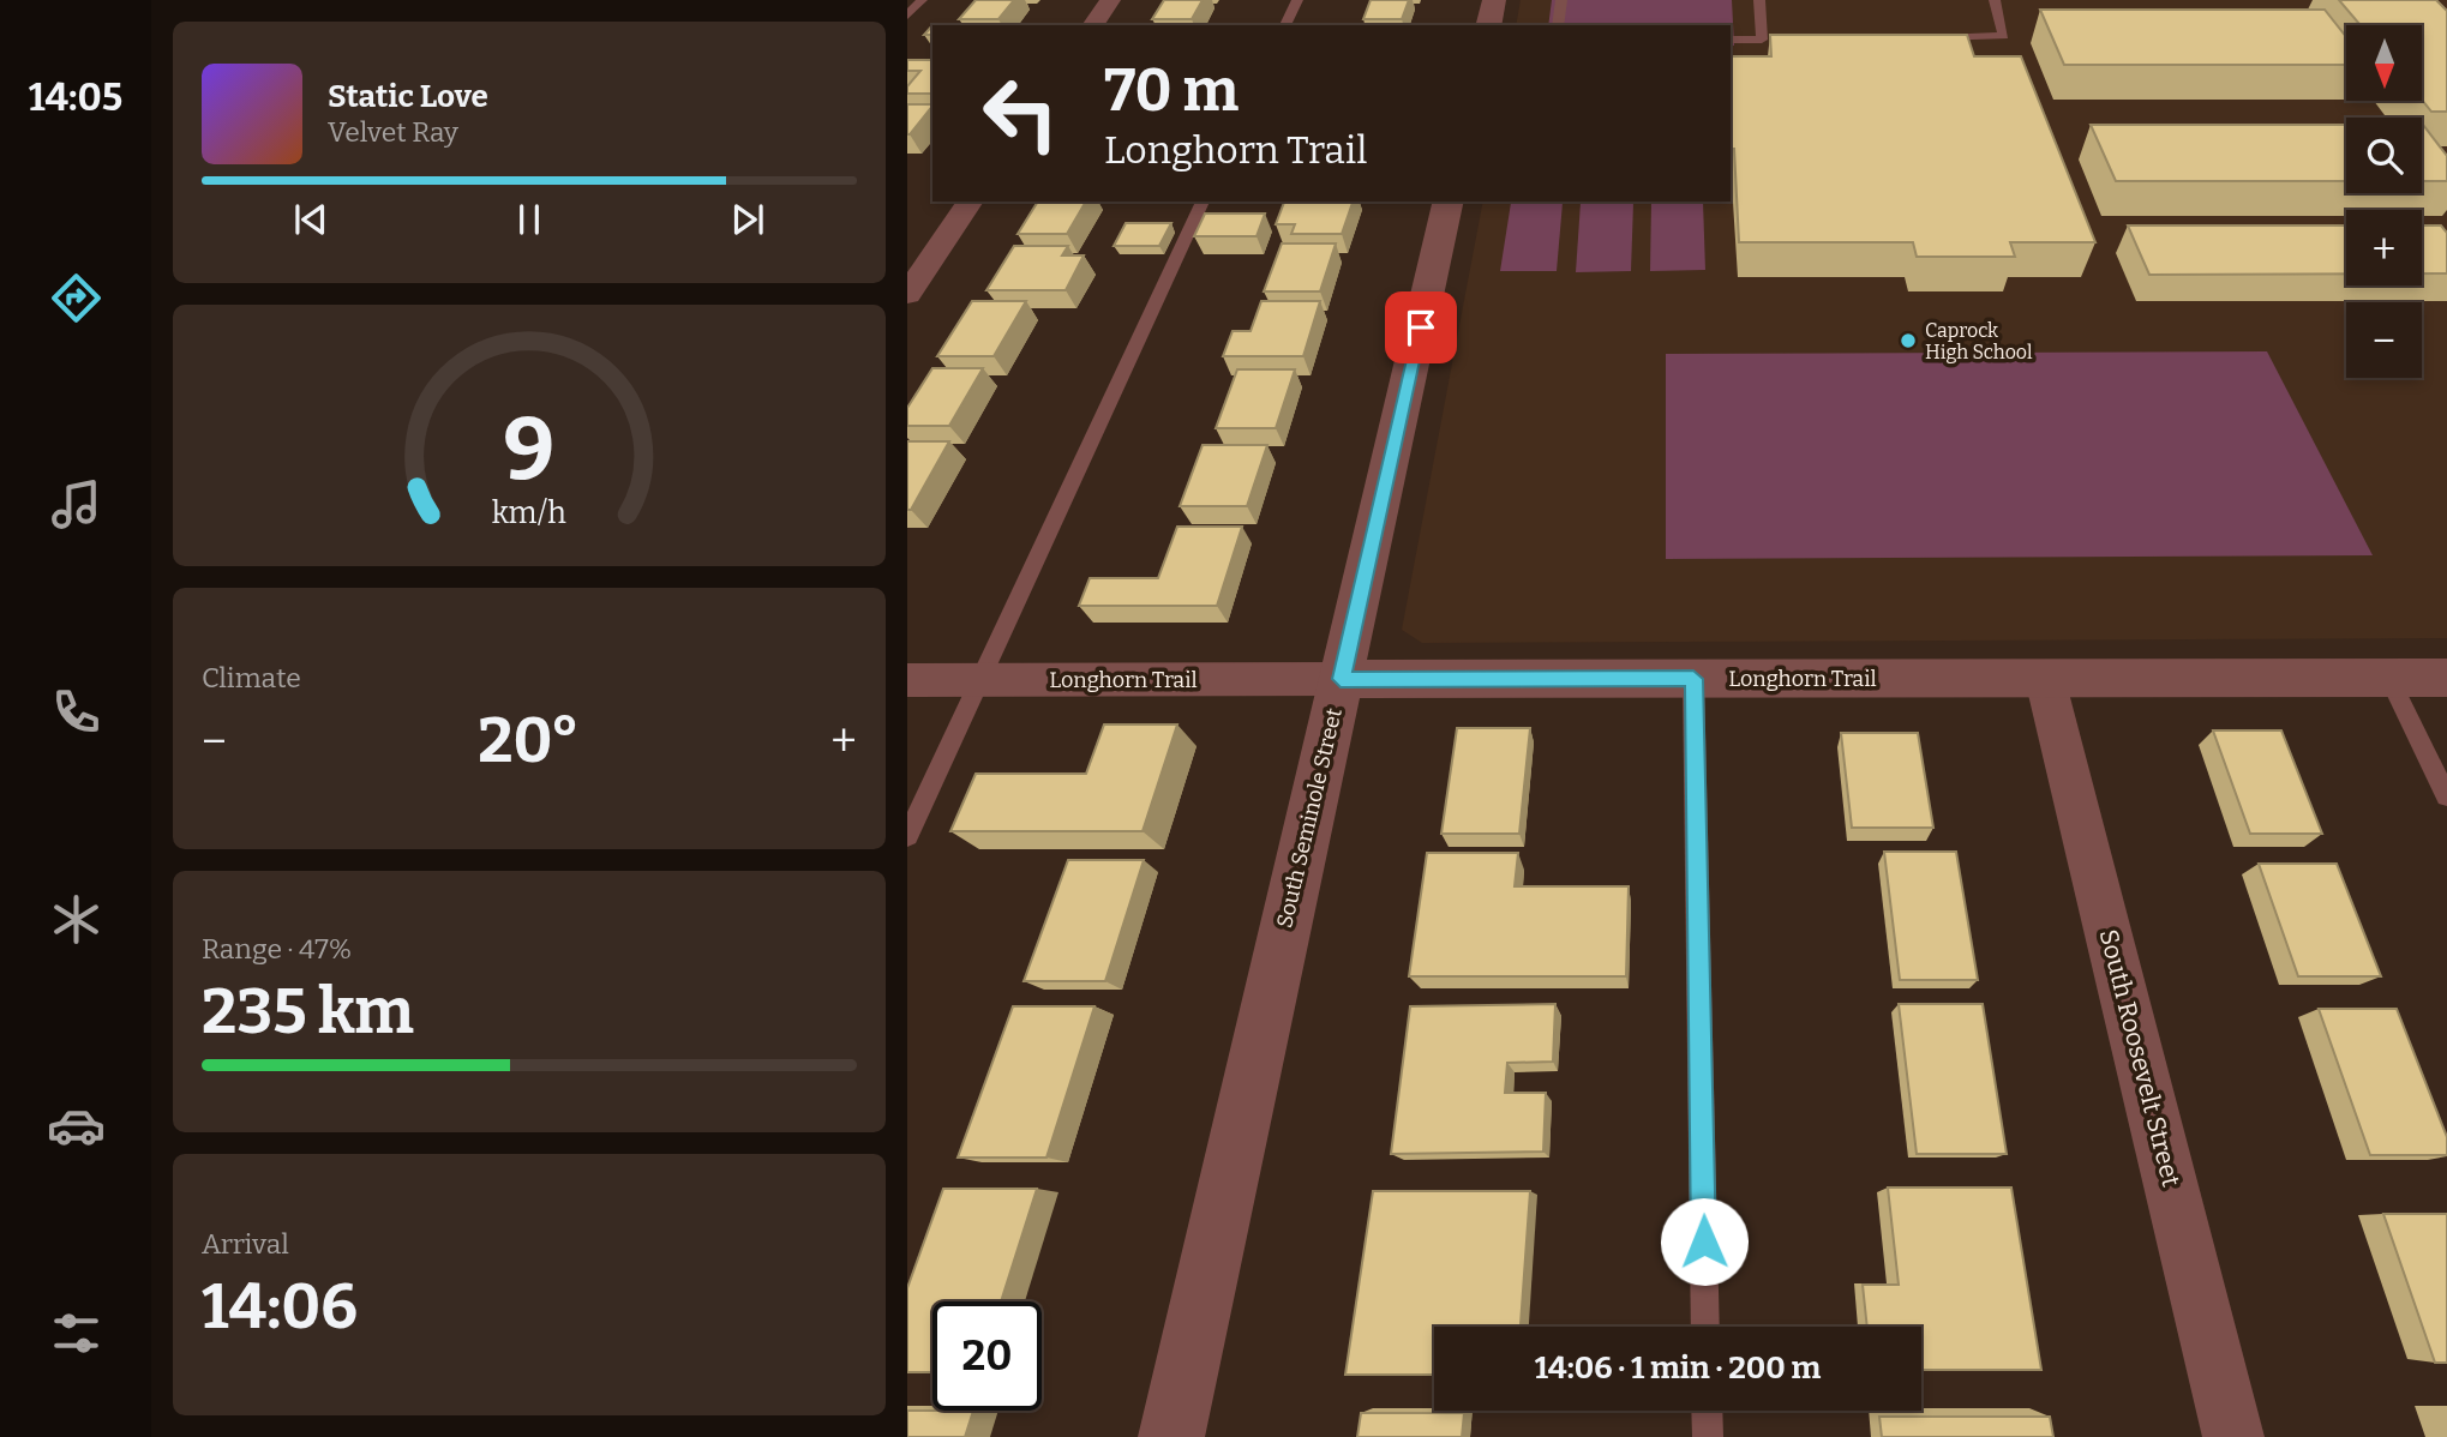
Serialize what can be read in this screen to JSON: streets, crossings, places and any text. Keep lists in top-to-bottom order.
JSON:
{
  "streets": {
    "street": ["Longhorn Trail", "South Seminole Street", "South Roosevelt Street"]
  },
  "crossings": [
    ["Longhorn Trail", "South Seminole Street"],
    ["Longhorn Trail", "South Roosevelt Street"]
  ],
  "places": ["Caprock High School"],
  "north": "bottom",
  "page": {
    "tabs": "14:05",
    "map_buttons": ["+", "−"],
    "turn": ["70 m", "Longhorn Trail"],
    "song": ["Static Love", "Velvet Ray"],
    "tile": [
      "Climate",
      ["Range · 47%", "235 km"],
      ["Arrival", "14:06"]
    ],
    "heat": ["−", "20°", "+"],
    "limit": "20",
    "trip": "14:06 · 1 min · 200 m",
    "gauge": ["9", "km/h"]
  }
}
